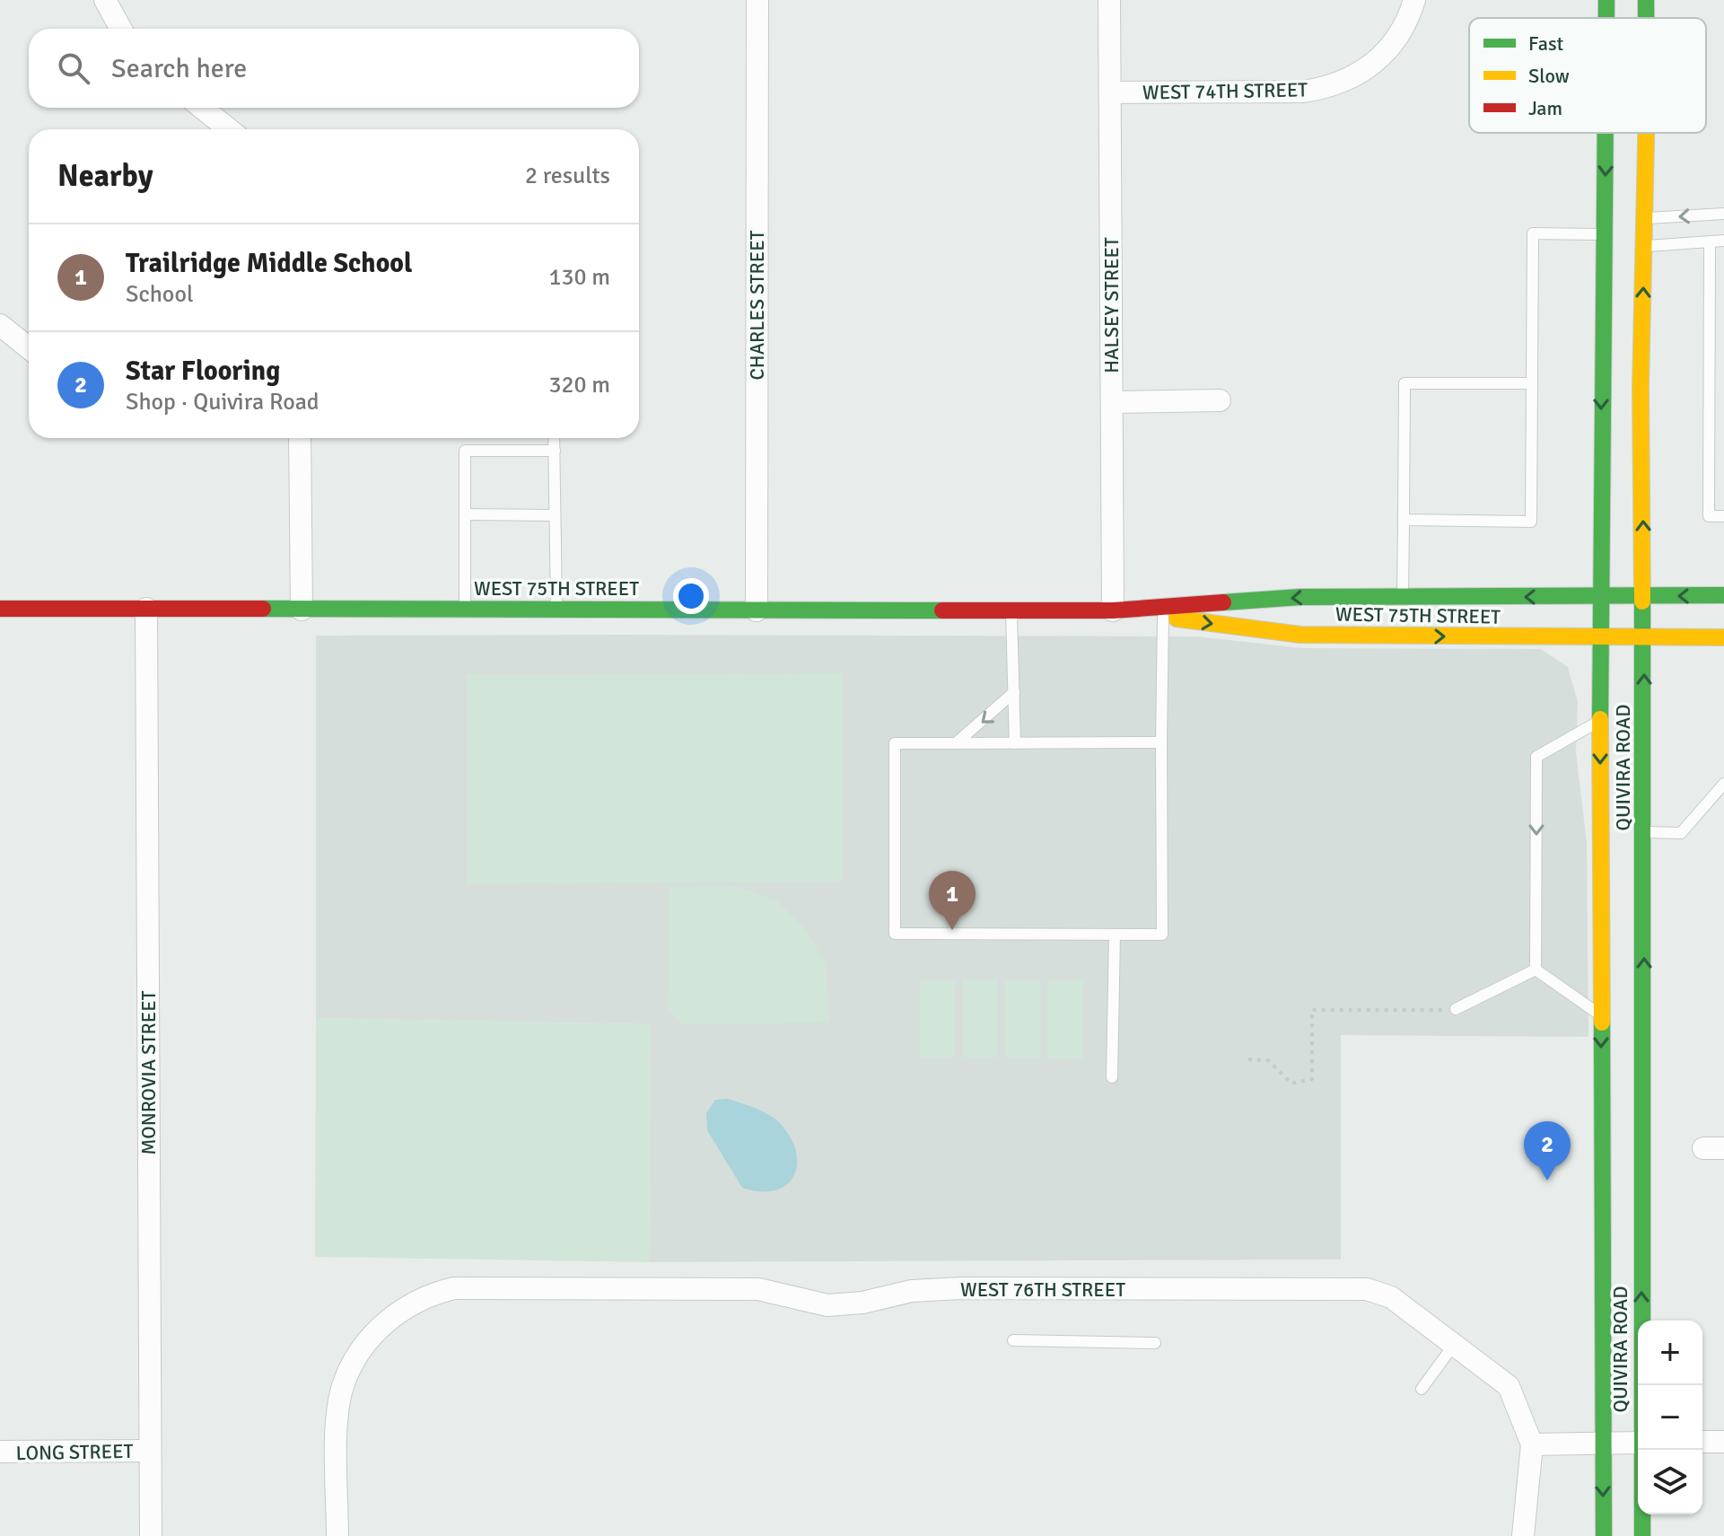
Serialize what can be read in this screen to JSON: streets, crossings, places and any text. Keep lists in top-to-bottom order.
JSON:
{
  "streets": {
    "main road": ["WEST 75TH STREET", "QUIVIRA ROAD"],
    "street": [
      "WEST 74TH STREET",
      "CHARLES STREET",
      "HALSEY STREET",
      "MONROVIA STREET",
      "WEST 76TH STREET",
      "LONG STREET"
    ]
  },
  "crossings": [
    ["WEST 74TH STREET", "HALSEY STREET"],
    ["CHARLES STREET", "WEST 75TH STREET"],
    ["HALSEY STREET", "WEST 75TH STREET"],
    ["WEST 75TH STREET", "QUIVIRA ROAD"],
    ["WEST 75TH STREET", "MONROVIA STREET"],
    ["MONROVIA STREET", "LONG STREET"]
  ],
  "legend": ["Fast", "Slow", "Jam"],
  "page": {
    "search": "Search here",
    "heading": ["Nearby", "2 results"],
    "list": [
      {
        "mark": "1",
        "name": "Trailridge Middle School",
        "note": "School",
        "value": "130 m"
      },
      {
        "mark": "2",
        "name": "Star Flooring",
        "note": "Shop · Quivira Road",
        "value": "320 m"
      }
    ],
    "pins": ["1", "2"],
    "map_buttons": ["+", "−"]
  }
}
